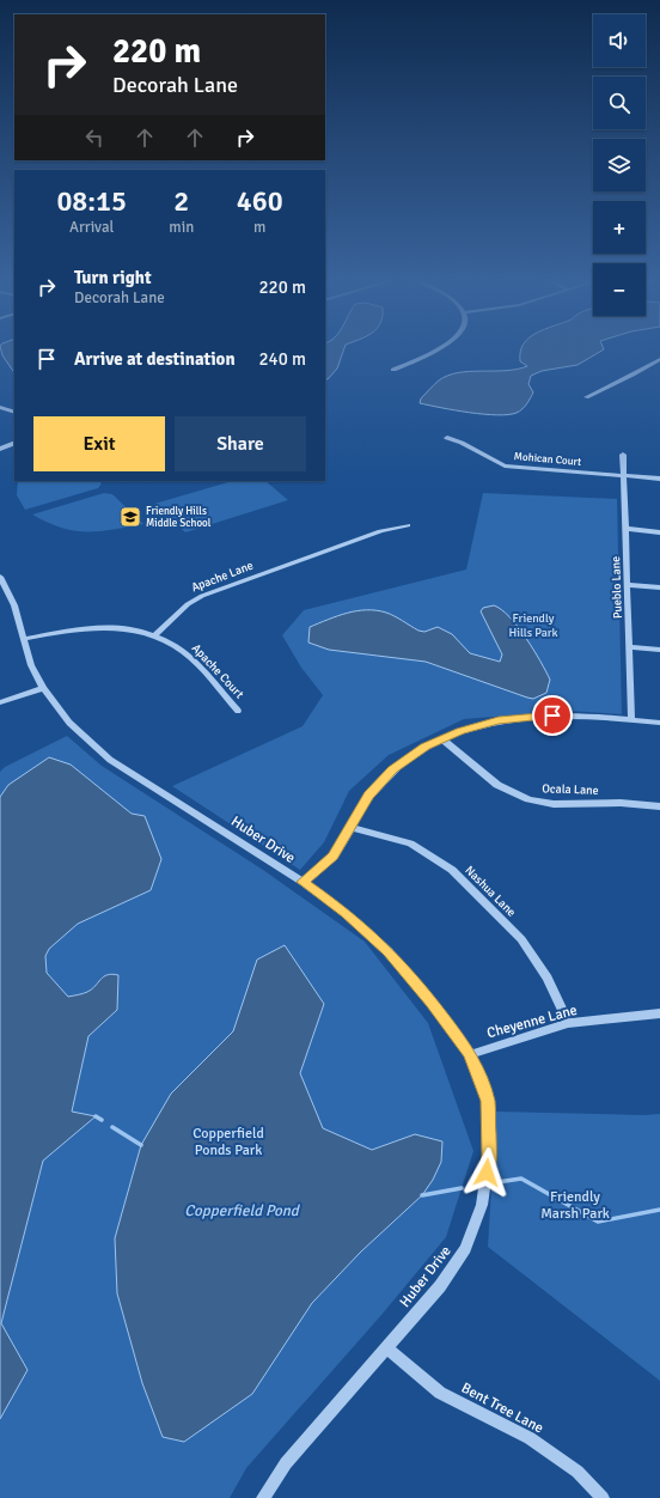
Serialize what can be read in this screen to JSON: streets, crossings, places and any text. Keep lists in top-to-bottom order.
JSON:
{
  "streets": {
    "street": [
      "Mohican Court",
      "Apache Lane",
      "Pueblo Lane",
      "Apache Court",
      "Ocala Lane",
      "Huber Drive",
      "Nashua Lane",
      "Cheyenne Lane",
      "Bent Tree Lane"
    ]
  },
  "crossings": [
    ["Mohican Court", "Pueblo Lane"],
    ["Apache Lane", "Apache Court"],
    ["Huber Drive", "Cheyenne Lane"],
    ["Huber Drive", "Bent Tree Lane"],
    ["Nashua Lane", "Cheyenne Lane"]
  ],
  "water": ["Copperfield Pond"],
  "parks": ["Friendly Hills Park", "Copperfield Ponds Park", "Friendly Marsh Park"],
  "places": {
    "school or university": ["Friendly Hills Middle School"]
  },
  "page": {
    "map_buttons": ["+", "−"],
    "turn": ["220 m", "Decorah Lane"],
    "eta": [
      "08:15",
      "Arrival",
      "2",
      "min",
      "460",
      "m"
    ],
    "list": [
      {
        "name": "Turn right",
        "note": "Decorah Lane",
        "value": "220 m"
      },
      {
        "name": "Arrive at destination",
        "value": "240 m"
      }
    ],
    "buttons": ["Exit", "Share"]
  }
}
